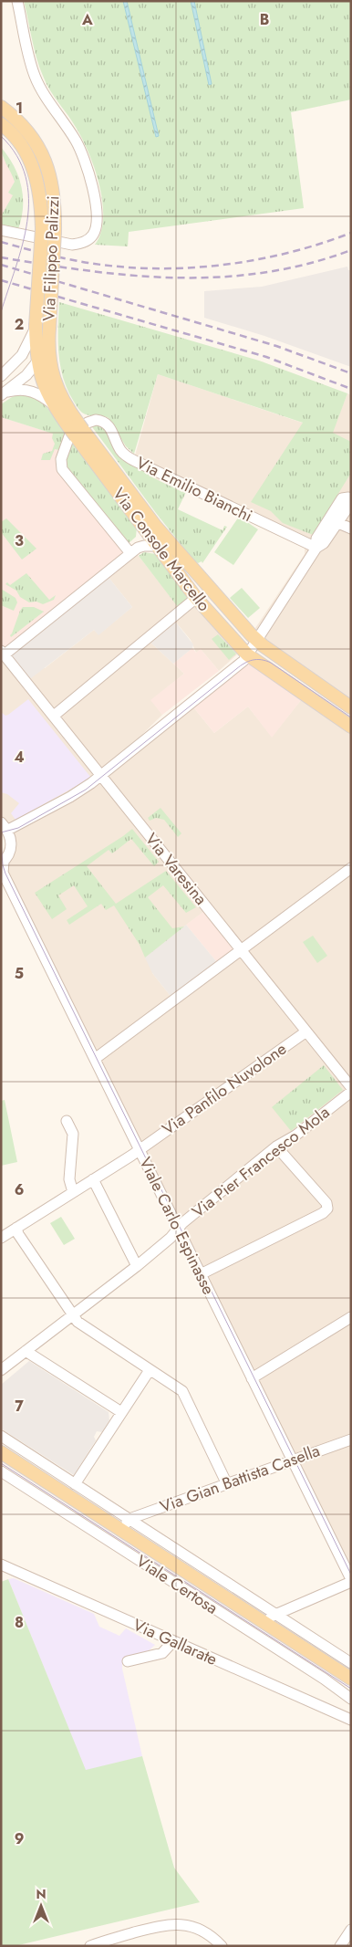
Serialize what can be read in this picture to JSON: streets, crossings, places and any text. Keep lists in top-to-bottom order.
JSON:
{
  "streets": {
    "main road": ["Via Filippo Palizzi", "Via Console Marcello", "Viale Certosa"],
    "street": [
      "Via Emilio Bianchi",
      "Via Varesina",
      "Via Panfilo Nuvolone",
      "Via Pier Francesco Mola",
      "Viale Carlo Espinasse",
      "Via Gian Battista Casella",
      "Via Gallarate"
    ]
  },
  "crossings": [
    ["Via Filippo Palizzi", "Via Console Marcello"],
    ["Via Emilio Bianchi", "Via Console Marcello"],
    ["Via Varesina", "Via Panfilo Nuvolone"],
    ["Via Panfilo Nuvolone", "Viale Carlo Espinasse"],
    ["Via Pier Francesco Mola", "Viale Carlo Espinasse"],
    ["Viale Carlo Espinasse", "Via Gian Battista Casella"],
    ["Via Gian Battista Casella", "Viale Certosa"]
  ],
  "north": "top",
  "grid": {
    "columns": ["A", "B"],
    "rows": [
      "1",
      "2",
      "3",
      "4",
      "5",
      "6",
      "7",
      "8",
      "9"
    ]
  }
}
